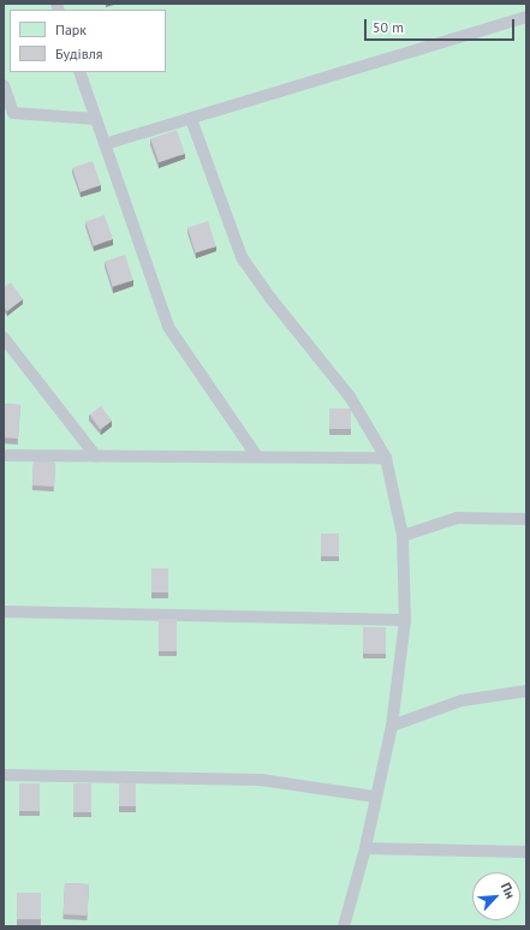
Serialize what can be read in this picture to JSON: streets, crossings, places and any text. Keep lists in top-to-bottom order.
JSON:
{
  "legend": ["Парк", "Будівля"],
  "scale_bar": "50 m",
  "north": "top right"
}
